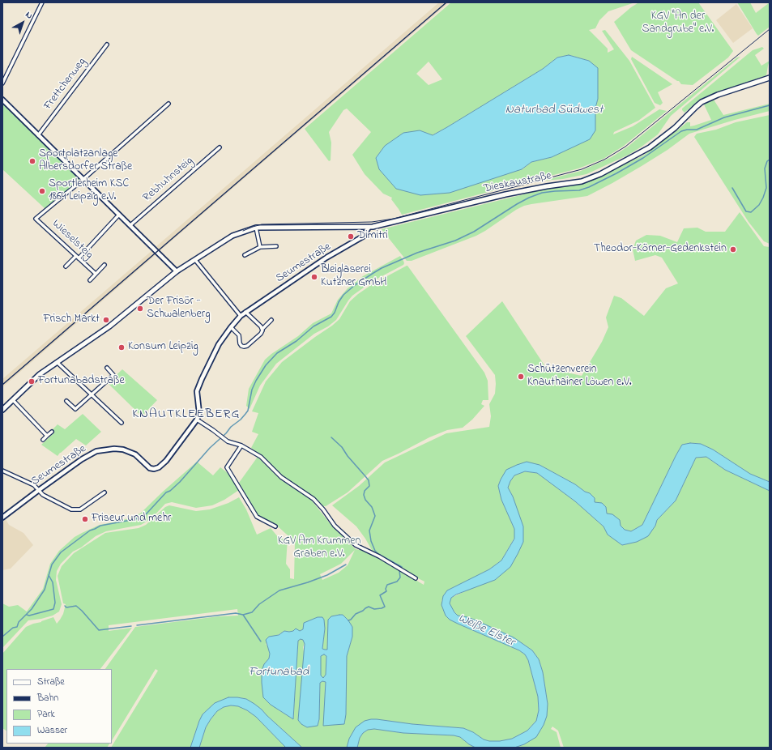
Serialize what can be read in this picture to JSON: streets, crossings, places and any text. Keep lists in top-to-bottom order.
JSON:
{
  "streets": {
    "main road": ["Dieskaustraße"],
    "street": [
      "Frettchenweg",
      "Rebhuhnsteig",
      "Wieselsteig",
      "Seumestraße"
    ]
  },
  "crossings": [
    ["Dieskaustraße", "Seumestraße"]
  ],
  "districts": ["KNAUTKLEEBERG"],
  "water": ["Naturbad Südwest", "Weiße Elster", "Fortunabad"],
  "parks": ["KGV \"An der Sandgrube\" e.V.", "KGV Am Krummen Graben e.V."],
  "places": [
    "Sportplatzanlage Albersdorfer Straße",
    "Sportlerheim KSC 1864 Leipzig e.V.",
    "Dimitri",
    "Theodor-Körner-Gedenkstein",
    "Bleiglaserei Kutzner GmbH",
    "Der Frisör - Schwalenberg",
    "Frisch Markt",
    "Konsum Leipzig",
    "Schützenverein Knauthainer Lòwen e.V.",
    "Fortunabadstraße",
    "Friseur und mehr"
  ],
  "legend": [
    "Straße",
    "Bahn",
    "Park",
    "Wasser"
  ],
  "north": "top right"
}
